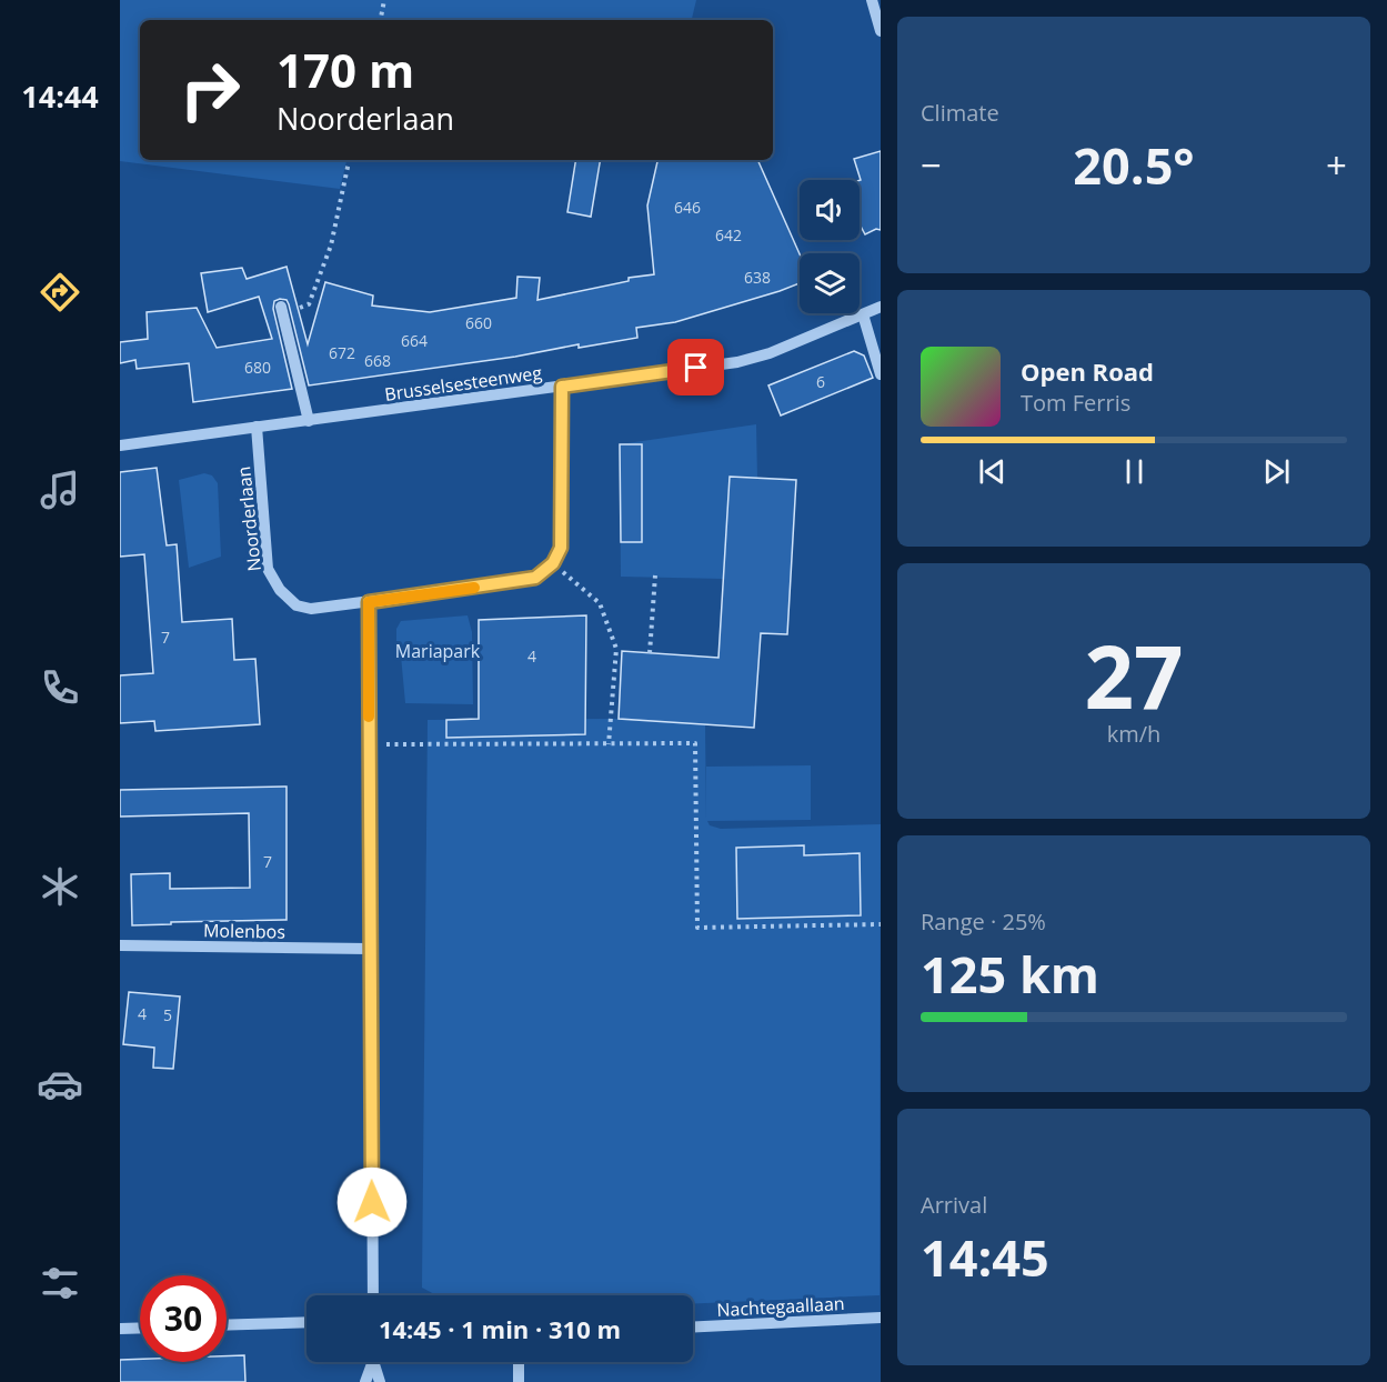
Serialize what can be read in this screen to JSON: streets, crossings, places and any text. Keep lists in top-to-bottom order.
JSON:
{
  "streets": {
    "street": [
      "Brusselsesteenweg",
      "Noorderlaan",
      "Molenbos",
      "Nachtegaallaan"
    ]
  },
  "crossings": [
    ["Brusselsesteenweg", "Noorderlaan"]
  ],
  "parks": ["Mariapark"],
  "house_numbers": [
    "646",
    "642",
    "638",
    "660",
    "664",
    "672",
    "668",
    "680",
    "6",
    "7",
    "4",
    "7",
    "4",
    "5"
  ],
  "page": {
    "tabs": "14:44",
    "tile": [
      "Climate",
      ["27", "km/h"],
      ["Range · 25%", "125 km"],
      ["Arrival", "14:45"]
    ],
    "turn": ["170 m", "Noorderlaan"],
    "heat": ["−", "20.5°", "+"],
    "song": ["Open Road", "Tom Ferris"],
    "limit": "30",
    "trip": "14:45 · 1 min · 310 m"
  }
}
